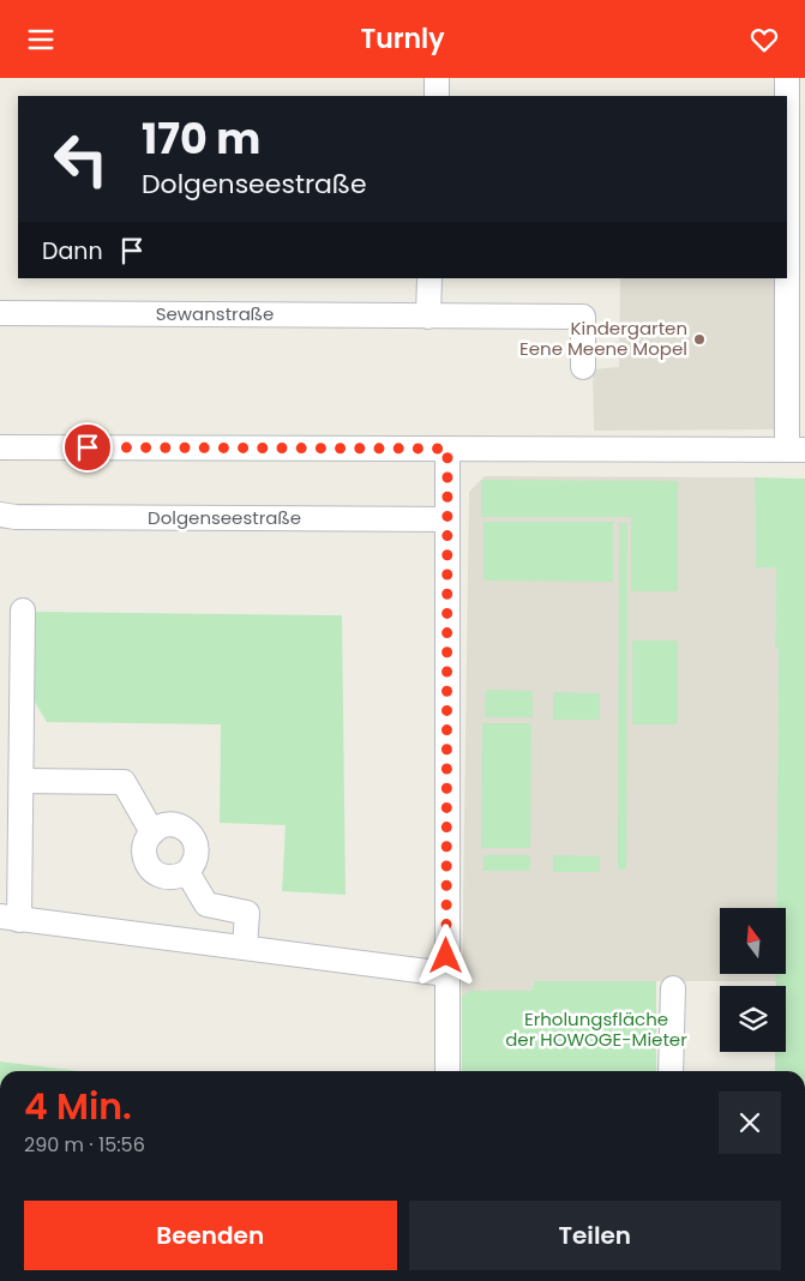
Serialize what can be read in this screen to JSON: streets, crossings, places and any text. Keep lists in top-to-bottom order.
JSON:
{
  "streets": {
    "street": ["Sewanstraße", "Dolgenseestraße"]
  },
  "parks": ["Erholungsfläche der HOWOGE-Mieter"],
  "places": ["Kindergarten Eene Meene Mopel"],
  "north": "top",
  "page": {
    "header": "Turnly",
    "turn": ["170 m", "Dolgenseestraße"],
    "then": "Dann",
    "heading": ["4 Min.", "290 m · 15:56"],
    "buttons": ["Beenden", "Teilen"]
  }
}
